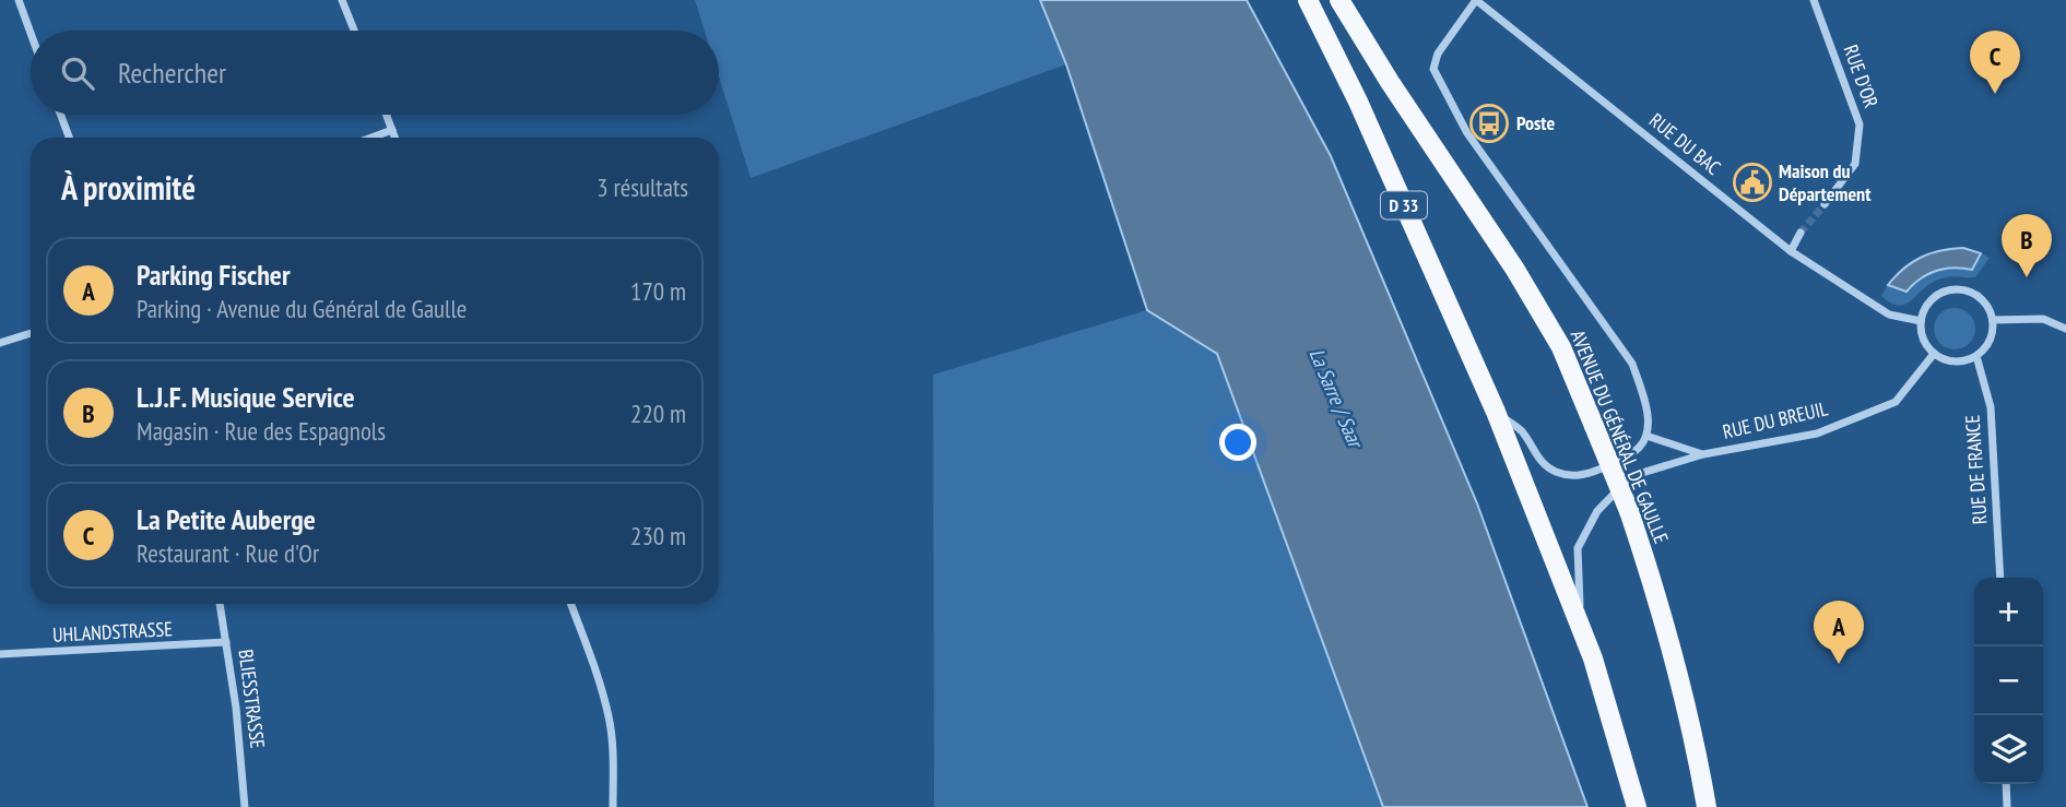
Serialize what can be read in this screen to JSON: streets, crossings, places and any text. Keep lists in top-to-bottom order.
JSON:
{
  "streets": {
    "main road": ["D 33", "AVENUE DU GÉNÉRAL DE GAULLE"],
    "street": [
      "RUE D'OR",
      "RUE DU BAC",
      "RUE DU BREUIL",
      "RUE DE FRANCE",
      "UHLANDSTRASSE",
      "BLIESSTRASSE"
    ]
  },
  "crossings": [
    ["RUE DU BAC", "RUE DU BREUIL"],
    ["RUE DU BAC", "RUE DE FRANCE"],
    ["RUE DU BREUIL", "RUE DE FRANCE"],
    ["UHLANDSTRASSE", "BLIESSTRASSE"]
  ],
  "water": ["La Sarre / Saar"],
  "places": {
    "bus stop": ["Poste"],
    "public building": ["Maison du Département"]
  },
  "page": {
    "pins": ["C", "B", "A"],
    "search": "Rechercher",
    "heading": ["À proximité", "3 résultats"],
    "list": [
      {
        "mark": "A",
        "name": "Parking Fischer",
        "note": "Parking · Avenue du Général de Gaulle",
        "value": "170 m"
      },
      {
        "mark": "B",
        "name": "L.J.F. Musique Service",
        "note": "Magasin · Rue des Espagnols",
        "value": "220 m"
      },
      {
        "mark": "C",
        "name": "La Petite Auberge",
        "note": "Restaurant · Rue d'Or",
        "value": "230 m"
      }
    ],
    "map_buttons": ["+", "−"]
  }
}
